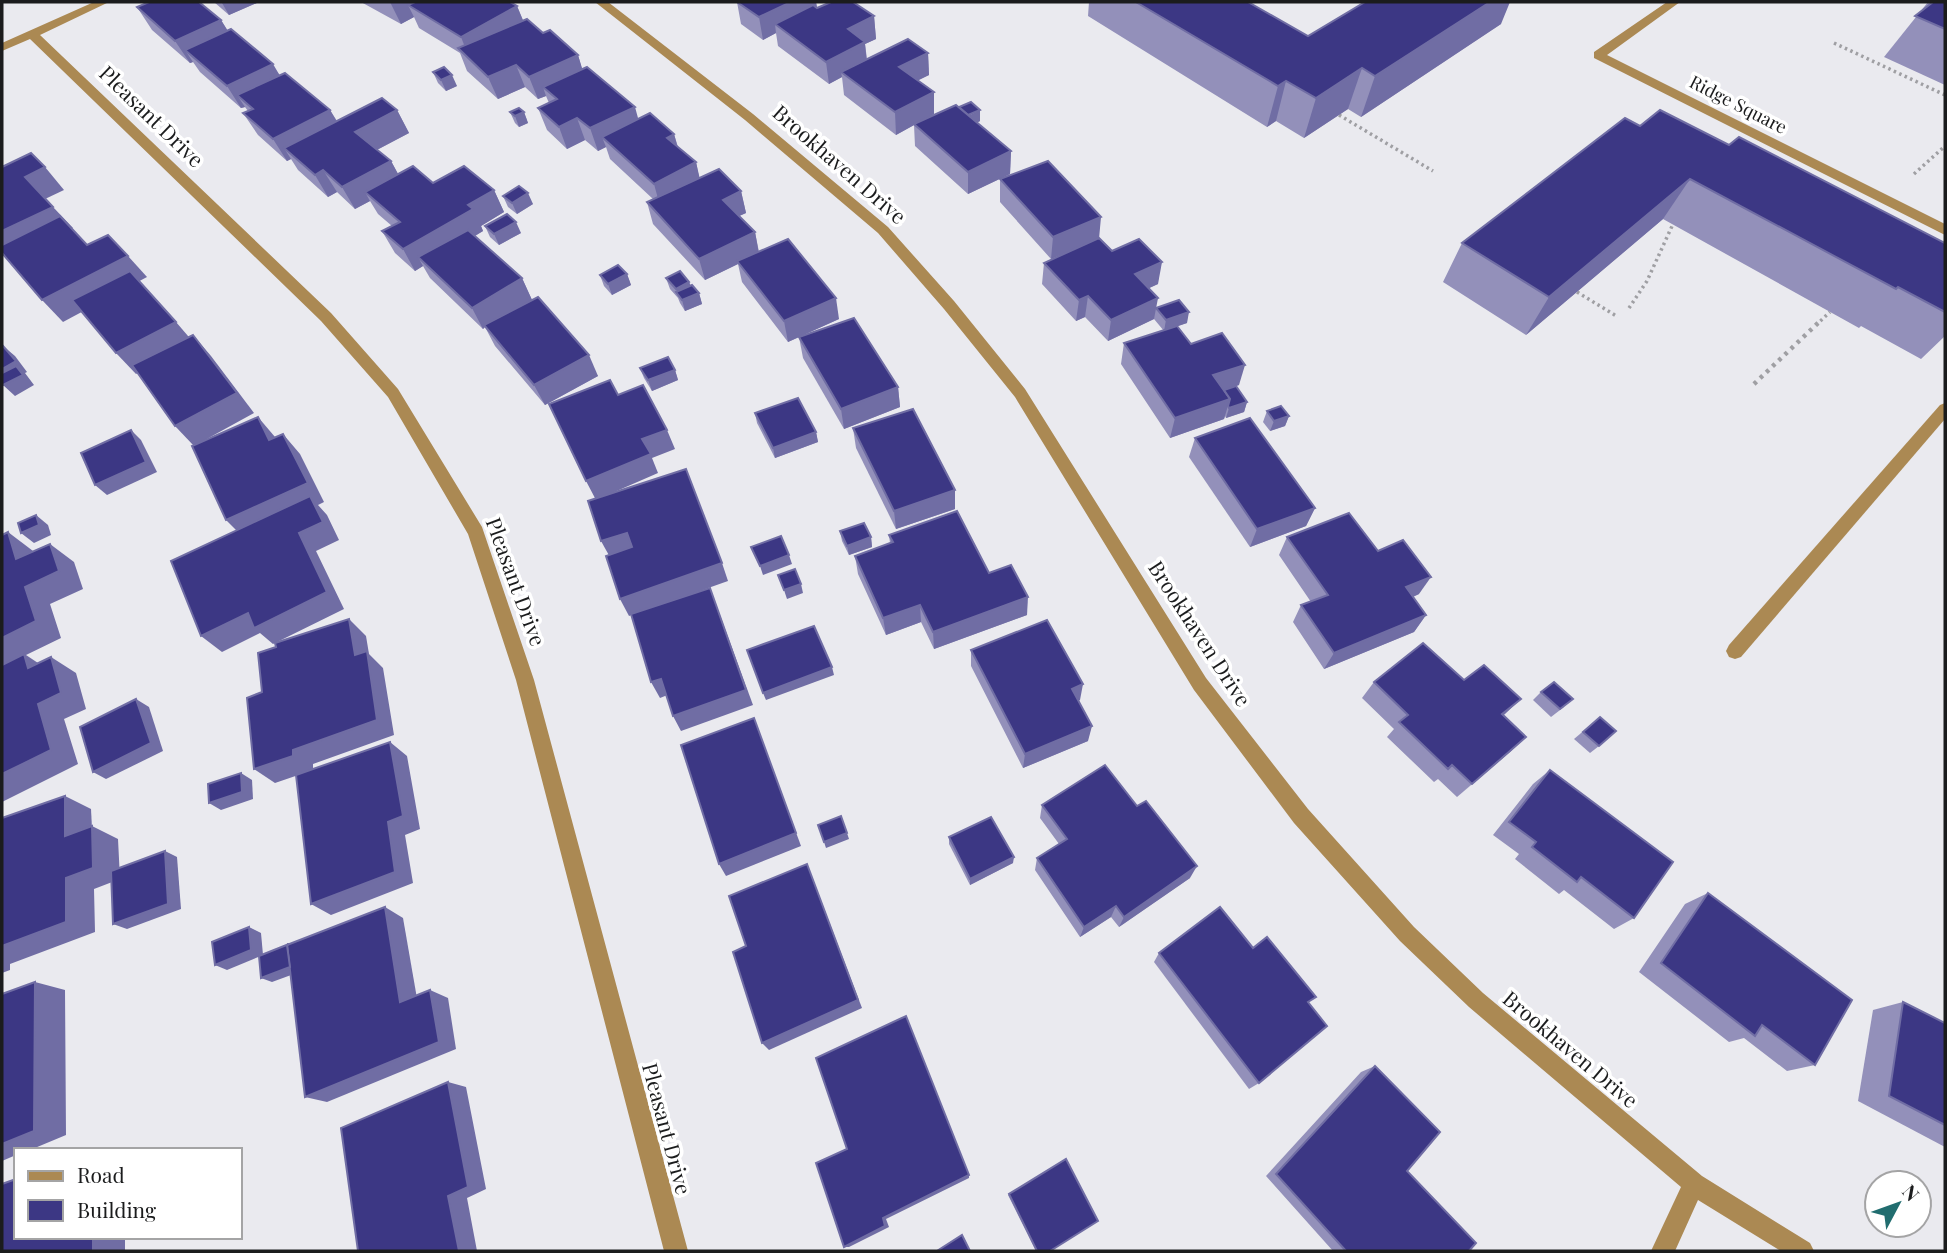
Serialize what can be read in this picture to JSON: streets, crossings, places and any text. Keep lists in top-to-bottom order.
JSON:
{
  "streets": {
    "street": ["Ridge Square", "Pleasant Drive", "Brookhaven Drive"]
  },
  "legend": ["Road", "Building"],
  "north": "top right"
}
